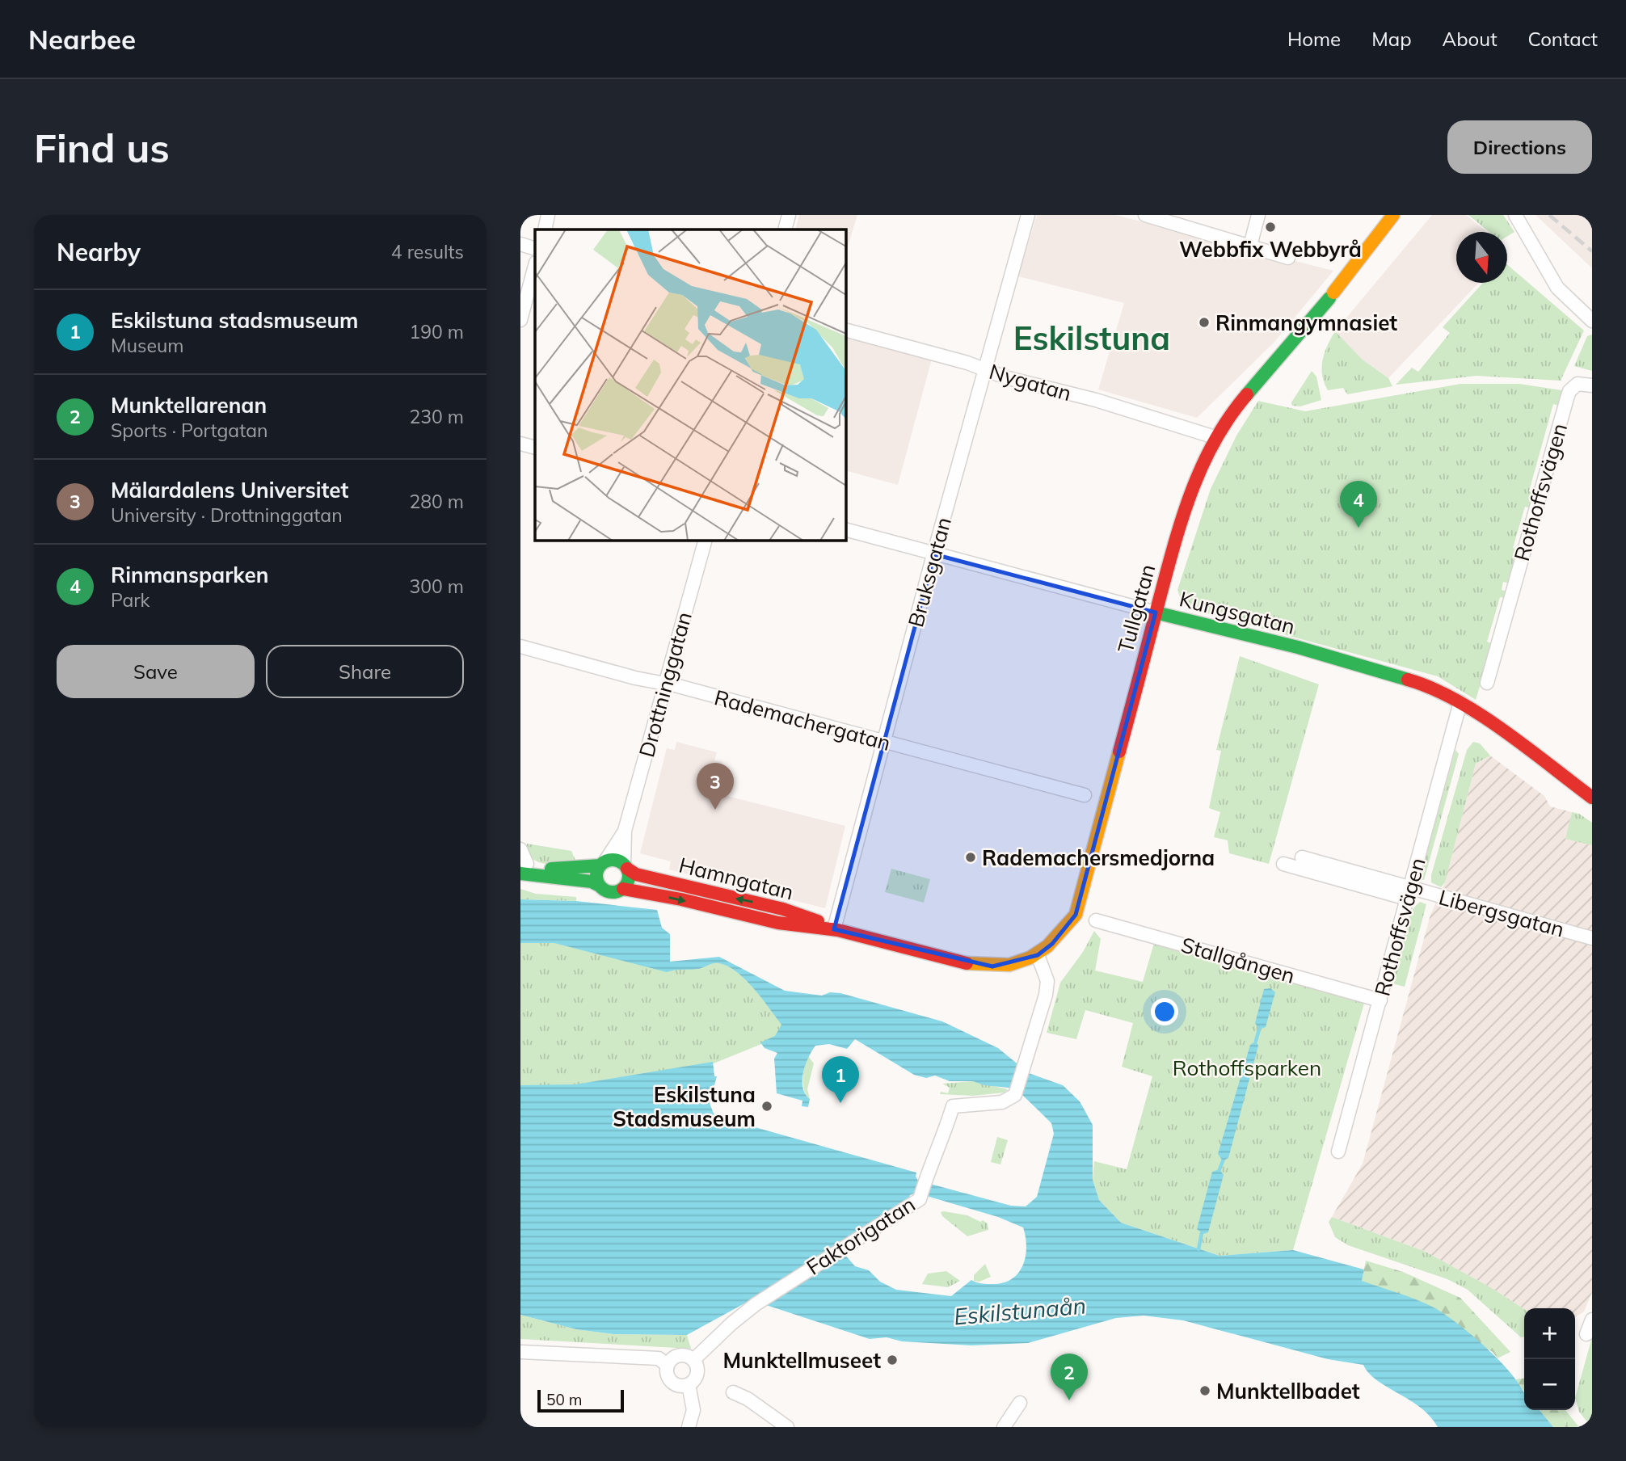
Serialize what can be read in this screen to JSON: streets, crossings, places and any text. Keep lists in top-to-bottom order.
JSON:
{
  "streets": {
    "street": [
      "Nygatan",
      "Rothoffsvägen",
      "Bruksgatan",
      "Tullgatan",
      "Kungsgatan",
      "Drottninggatan",
      "Rademachergatan",
      "Hamngatan",
      "Libergsgatan",
      "Stallgången",
      "Faktorigatan"
    ]
  },
  "crossings": [
    ["Nygatan", "Bruksgatan"],
    ["Nygatan", "Tullgatan"],
    ["Rothoffsvägen", "Kungsgatan"],
    ["Rothoffsvägen", "Libergsgatan"],
    ["Rothoffsvägen", "Stallgången"],
    ["Bruksgatan", "Kungsgatan"],
    ["Bruksgatan", "Rademachergatan"],
    ["Bruksgatan", "Hamngatan"],
    ["Tullgatan", "Kungsgatan"],
    ["Tullgatan", "Hamngatan"],
    ["Tullgatan", "Faktorigatan"],
    ["Drottninggatan", "Rademachergatan"],
    ["Drottninggatan", "Hamngatan"],
    ["Hamngatan", "Faktorigatan"]
  ],
  "districts": ["Eskilstuna"],
  "water": ["Eskilstunaån"],
  "parks": ["Rothoffsparken"],
  "places": [
    "Webbfix Webbyrå",
    "Rinmangymnasiet",
    "Rademachersmedjorna",
    "Eskilstuna Stadsmuseum",
    "Munktellmuseet",
    "Munktellbadet"
  ],
  "scale_bar": "50 m",
  "north": "bottom",
  "page": {
    "header": "Nearbee",
    "nav": [
      "Home",
      "Map",
      "About",
      "Contact"
    ],
    "buttons": [
      "Directions",
      ["Save", "Share"]
    ],
    "title": "Find us",
    "heading": ["Nearby", "4 results"],
    "list": [
      {
        "mark": "1",
        "name": "Eskilstuna stadsmuseum",
        "note": "Museum",
        "value": "190 m"
      },
      {
        "mark": "2",
        "name": "Munktellarenan",
        "note": "Sports · Portgatan",
        "value": "230 m"
      },
      {
        "mark": "3",
        "name": "Mälardalens Universitet",
        "note": "University · Drottninggatan",
        "value": "280 m"
      },
      {
        "mark": "4",
        "name": "Rinmansparken",
        "note": "Park",
        "value": "300 m"
      }
    ],
    "pins": [
      "4",
      "3",
      "1",
      "2"
    ],
    "map_buttons": ["+", "−"],
    "scale": "50 m"
  }
}
